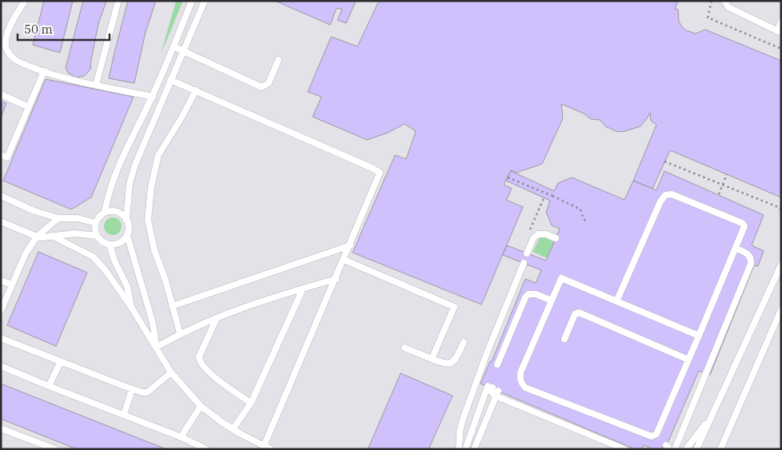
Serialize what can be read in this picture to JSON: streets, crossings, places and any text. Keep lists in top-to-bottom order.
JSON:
{
  "scale_bar": "50 m"
}
